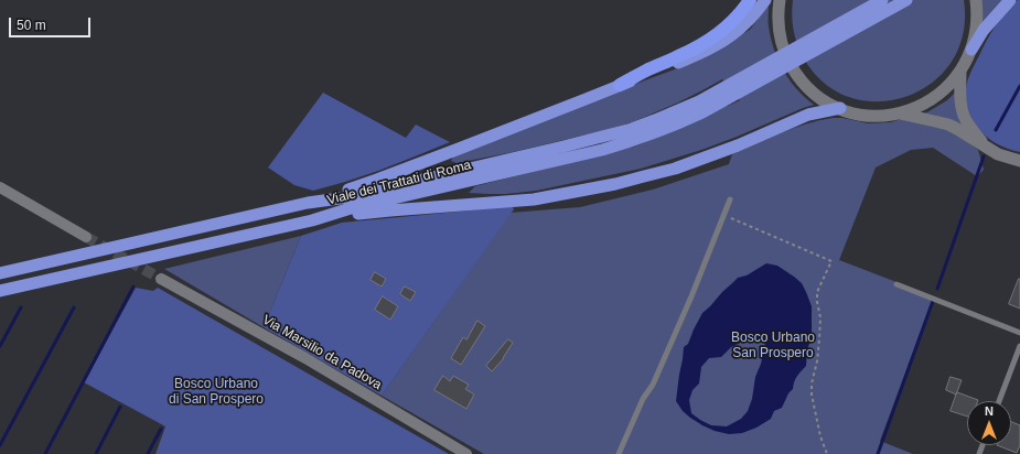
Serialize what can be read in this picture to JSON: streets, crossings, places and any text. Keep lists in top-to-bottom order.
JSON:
{
  "streets": {
    "highway": ["Viale dei Trattati di Roma"],
    "street": ["Via Marsilio da Padova"]
  },
  "parks": ["Bosco Urbano San Prospero", "Bosco Urbano di San Prospero"],
  "scale_bar": "50 m",
  "north": "top"
}
